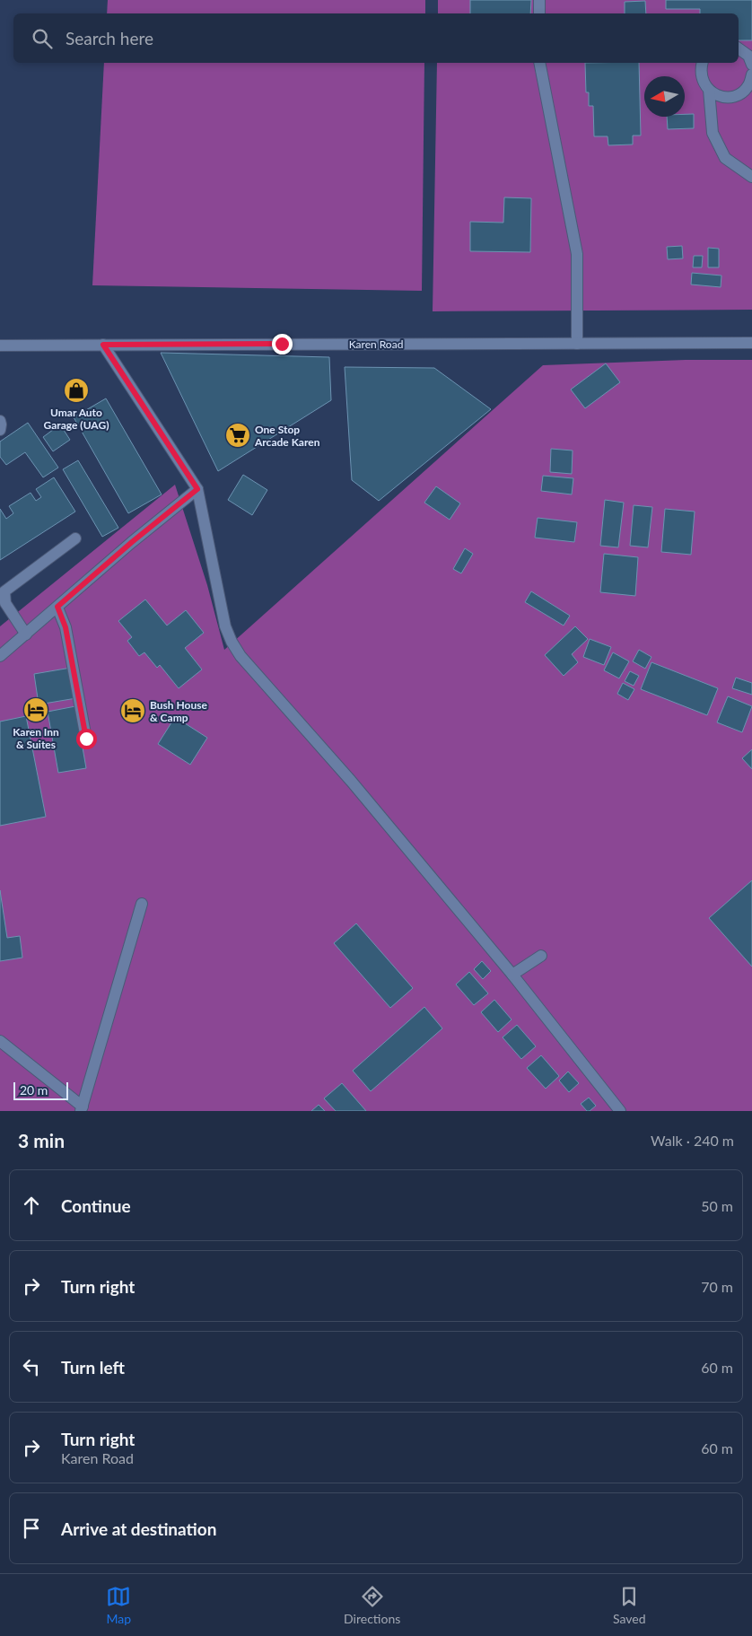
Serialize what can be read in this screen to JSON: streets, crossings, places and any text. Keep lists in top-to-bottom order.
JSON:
{
  "streets": {
    "street": ["Karen Road"]
  },
  "places": {
    "shop": ["Umar Auto Garage (UAG)"],
    "supermarket": ["One Stop Arcade Karen"],
    "hotel": ["Karen Inn & Suites", "Bush House & Camp"]
  },
  "scale_bar": "20 m",
  "north": "left",
  "page": {
    "search": "Search here",
    "scale": "20 m",
    "heading": ["3 min", "Walk · 240 m"],
    "list": [
      ["Continue", "50 m"],
      ["Turn right", "70 m"],
      ["Turn left", "60 m"],
      ["Turn right", "Karen Road", "60 m"],
      "Arrive at destination"
    ],
    "nav": ["Map", "Directions", "Saved"]
  }
}
